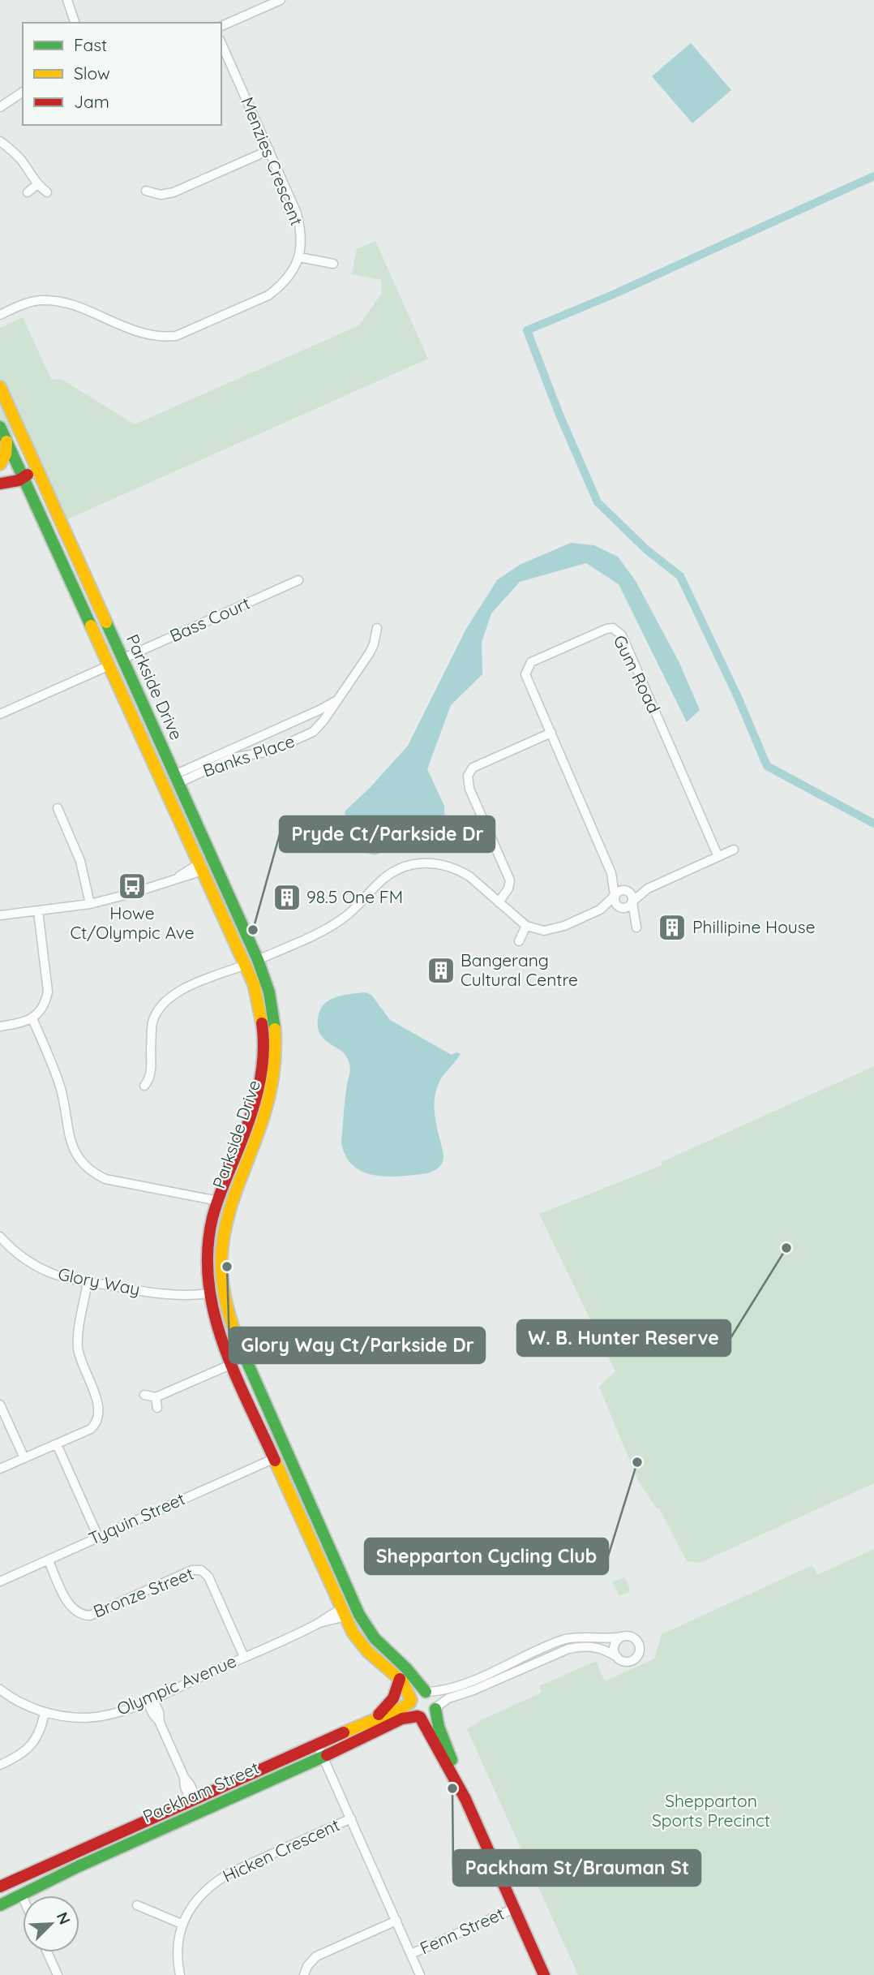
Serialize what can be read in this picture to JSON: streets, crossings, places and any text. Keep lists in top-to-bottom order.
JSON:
{
  "streets": {
    "street": [
      "Menzies Crescent",
      "Bass Court",
      "Gum Road",
      "Parkside Drive",
      "Banks Place",
      "Glory Way",
      "Tyquin Street",
      "Bronze Street",
      "Olympic Avenue",
      "Packham Street",
      "Hicken Crescent",
      "Fenn Street"
    ]
  },
  "crossings": [
    ["Bass Court", "Parkside Drive"],
    ["Parkside Drive", "Banks Place"],
    ["Parkside Drive", "Glory Way"],
    ["Parkside Drive", "Tyquin Street"],
    ["Parkside Drive", "Olympic Avenue"],
    ["Parkside Drive", "Packham Street"],
    ["Tyquin Street", "Bronze Street"],
    ["Bronze Street", "Olympic Avenue"]
  ],
  "parks": ["Shepparton Sports Precinct"],
  "places": {
    "bus stop": ["Howe Ct/Olympic Ave"],
    "building": ["98.5 One FM", "Phillipine House", "Bangerang Cultural Centre"],
    "other": [
      "Pryde Ct/Parkside Dr",
      "W. B. Hunter Reserve",
      "Glory Way Ct/Parkside Dr",
      "Shepparton Cycling Club",
      "Packham St/Brauman St"
    ]
  },
  "legend": ["Fast", "Slow", "Jam"],
  "north": "top right"
}
